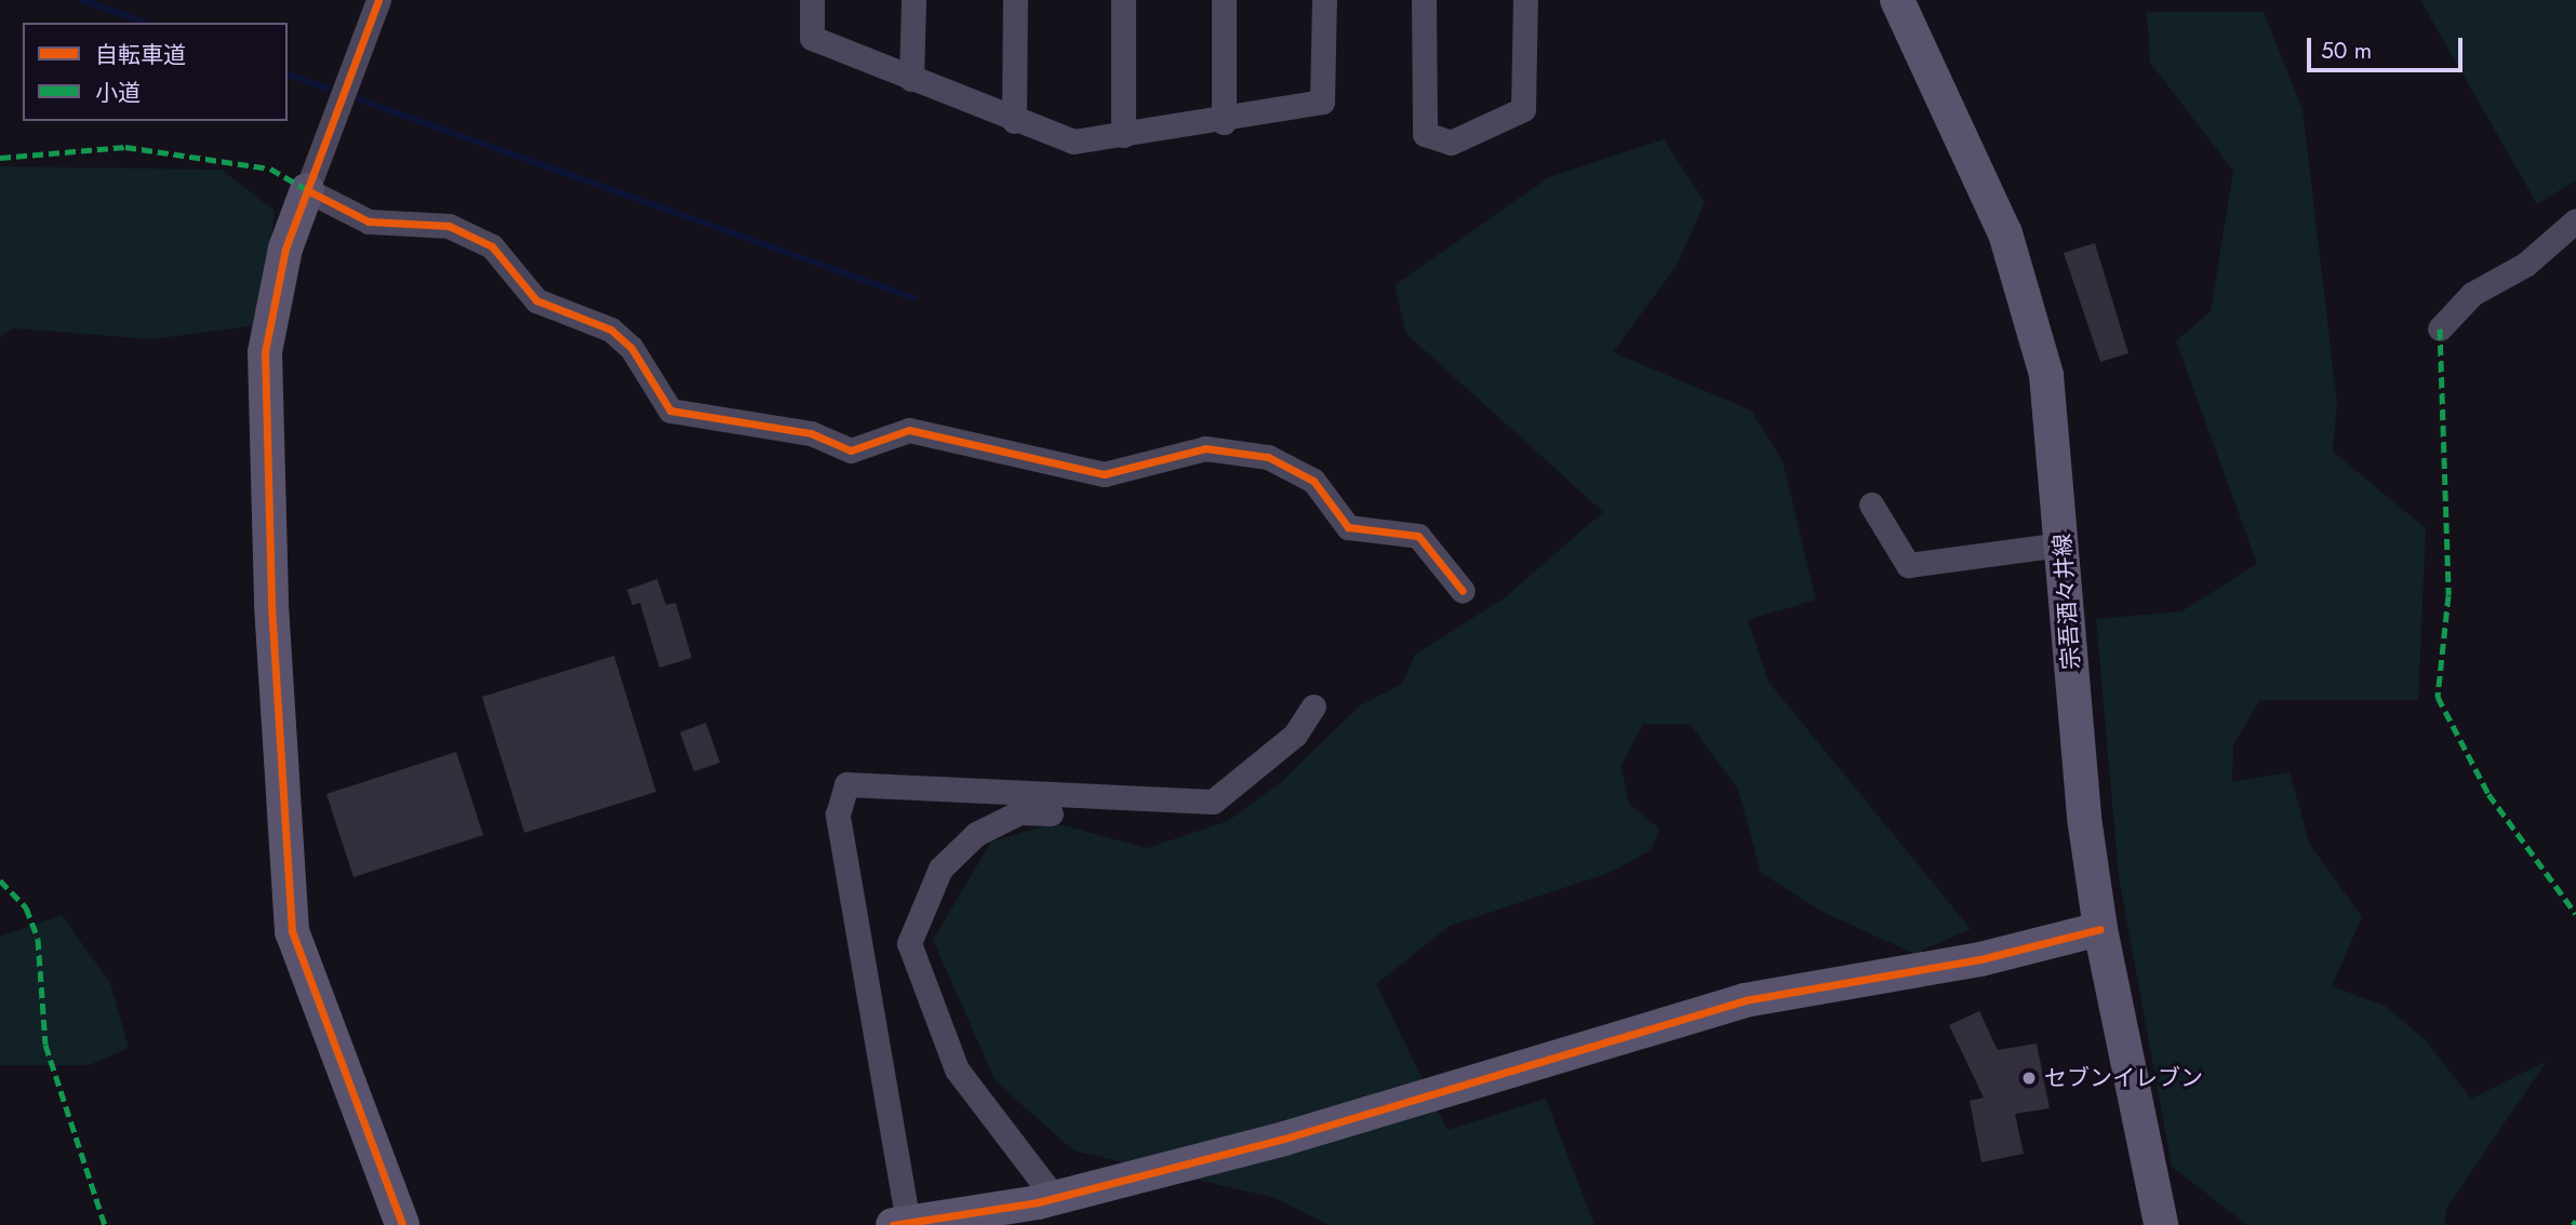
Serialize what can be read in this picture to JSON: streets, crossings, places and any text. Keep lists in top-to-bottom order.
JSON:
{
  "streets": {
    "street": ["宗吾酒々井線"]
  },
  "places": ["セブンイレブン"],
  "legend": ["自転車道", "小道"],
  "scale_bar": "50 m"
}
